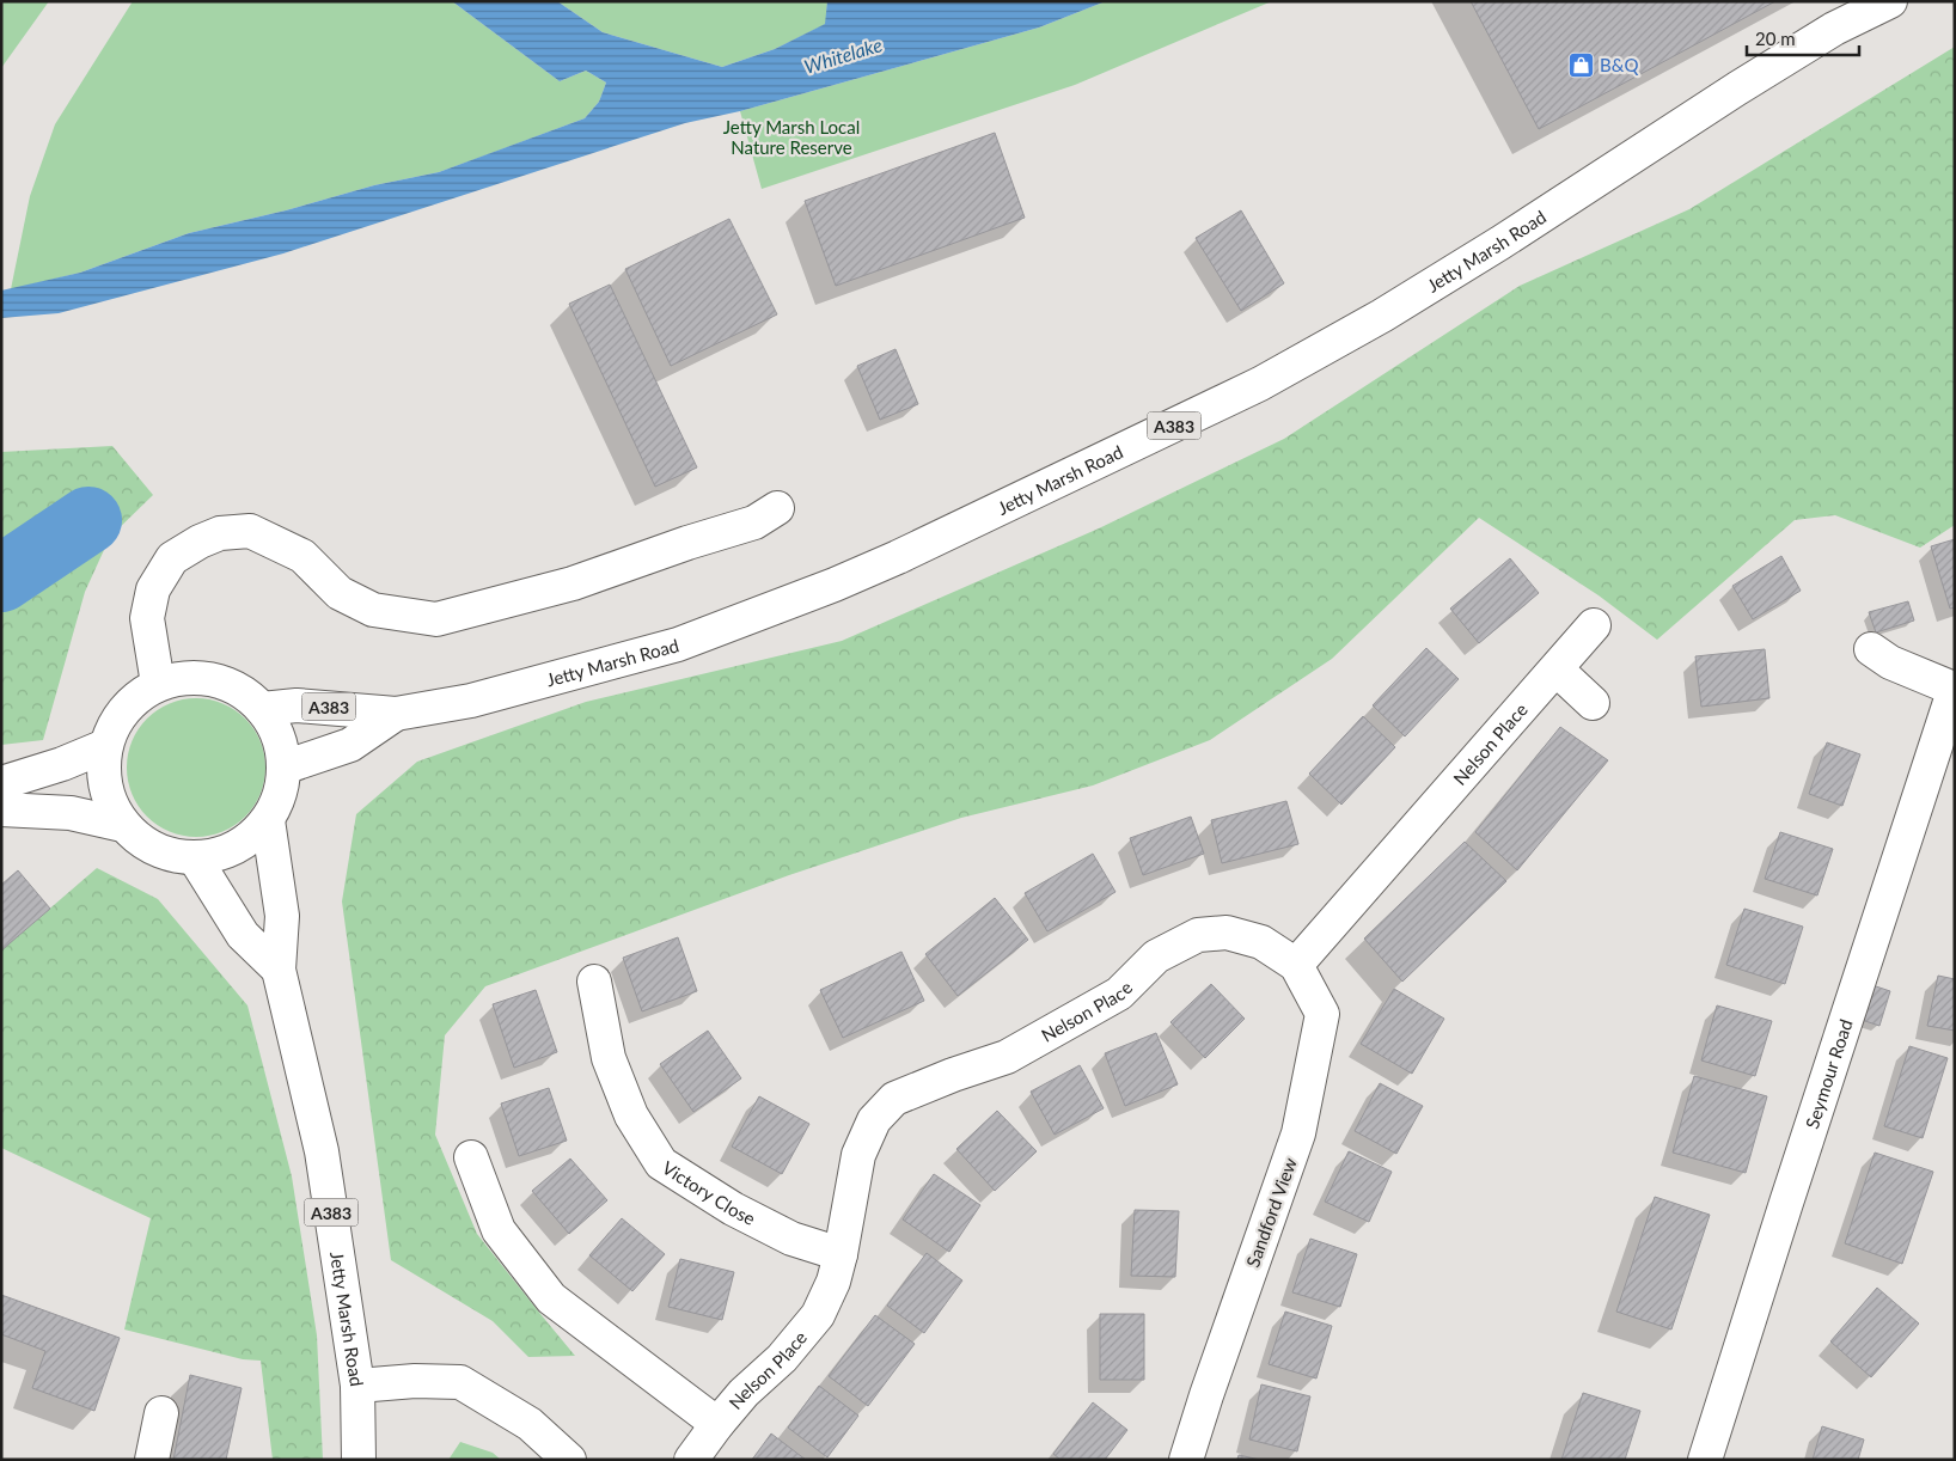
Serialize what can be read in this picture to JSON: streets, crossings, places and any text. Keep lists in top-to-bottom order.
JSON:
{
  "streets": {
    "street": [
      "Jetty Marsh Road",
      "A383",
      "Nelson Place",
      "Seymour Road",
      "Victory Close",
      "Sandford View"
    ]
  },
  "crossings": [
    ["Nelson Place", "Victory Close"],
    ["Nelson Place", "Sandford View"]
  ],
  "water": ["Whitelake"],
  "parks": ["Jetty Marsh Local Nature Reserve"],
  "places": {
    "shop": ["B&Q"]
  },
  "scale_bar": "20 m"
}
